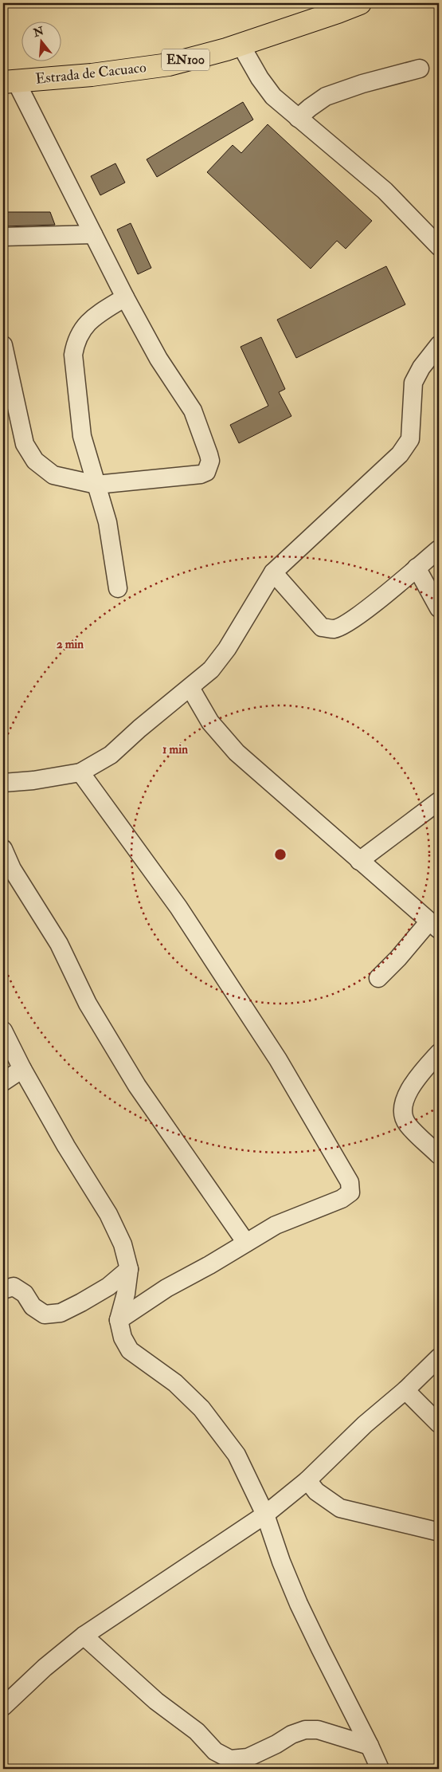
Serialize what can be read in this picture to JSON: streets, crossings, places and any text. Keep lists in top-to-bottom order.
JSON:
{
  "streets": {
    "highway": ["EN100", "Estrada de Cacuaco"]
  },
  "north": "top",
  "rings": ["2 min", "1 min"]
}
